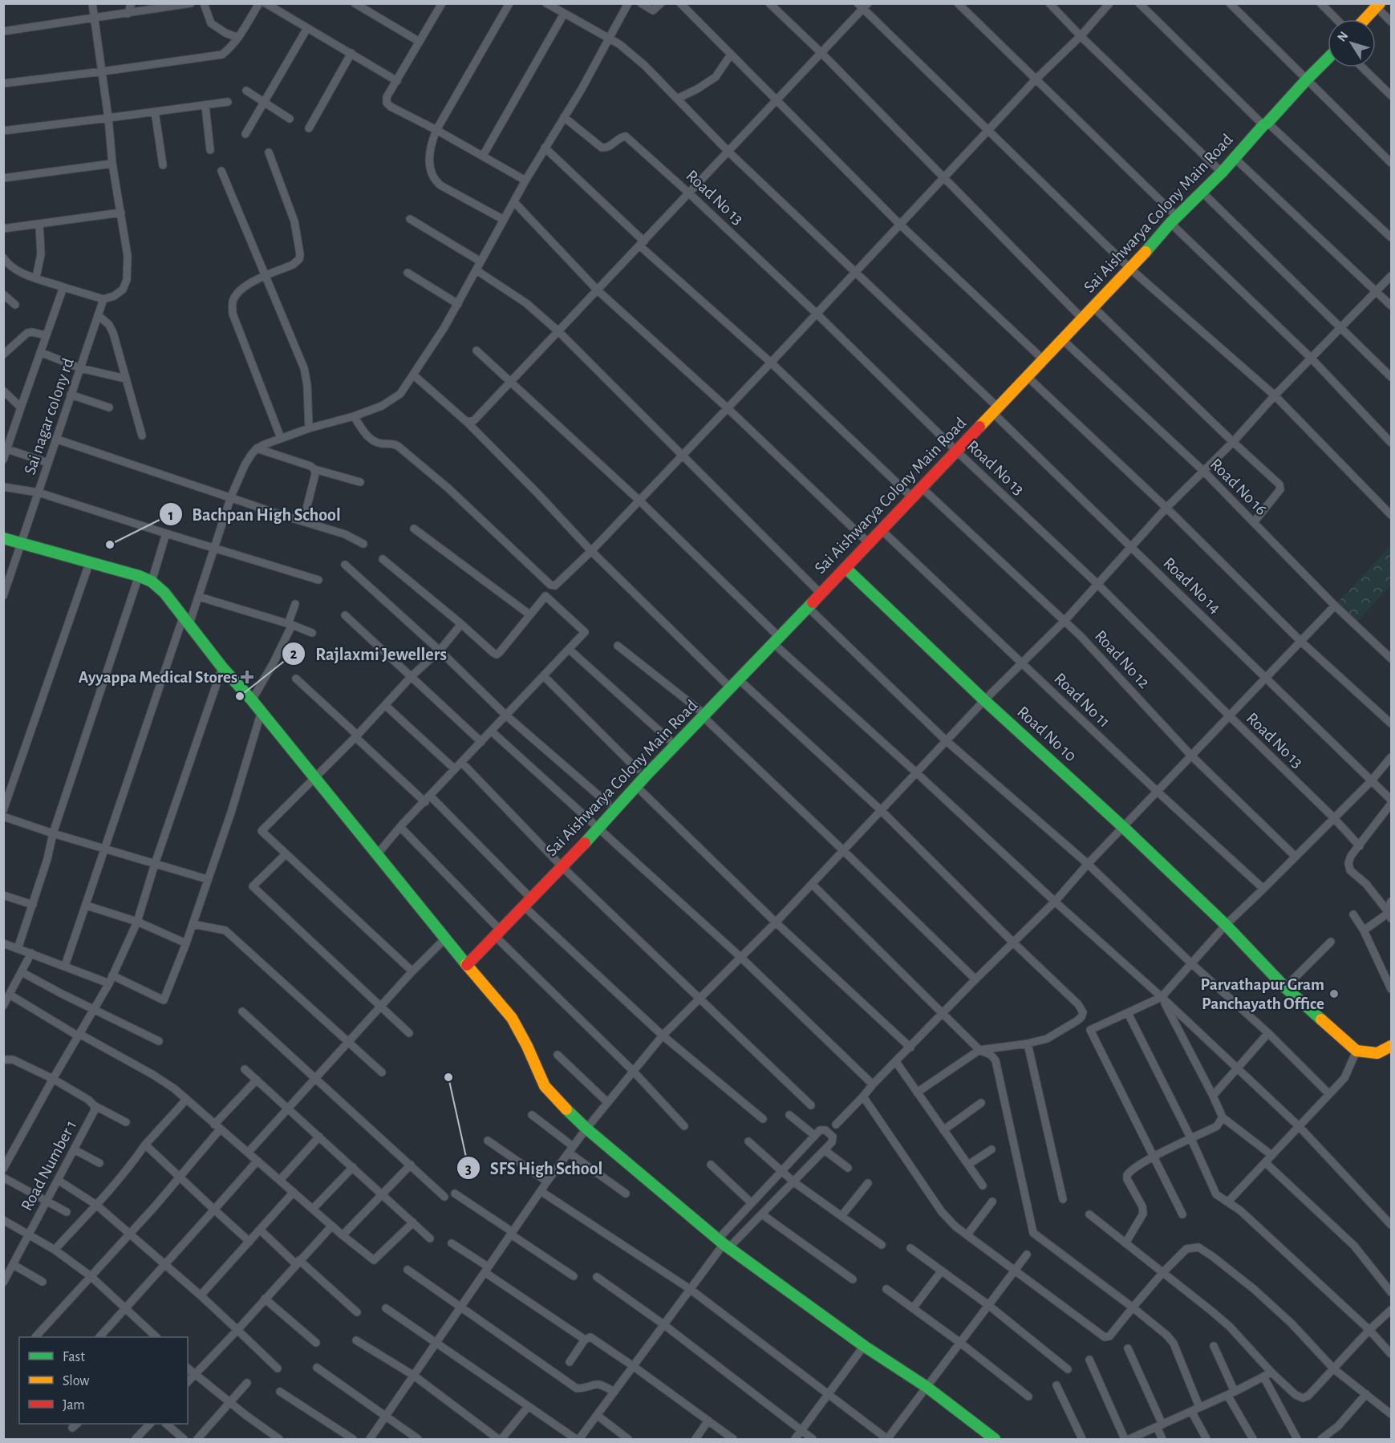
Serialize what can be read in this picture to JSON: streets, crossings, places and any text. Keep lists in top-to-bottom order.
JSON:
{
  "streets": {
    "street": [
      "Road No 13",
      "Sai Aishwarya Colony Main Road",
      "Sai nagar colony rd",
      "Road No 16",
      "Road No 14",
      "Road No 12",
      "Road No 11",
      "Road No 10",
      "Road Number 1"
    ]
  },
  "crossings": [
    ["Road No 13", "Sai Aishwarya Colony Main Road"],
    ["Sai Aishwarya Colony Main Road", "Road No 16"],
    ["Sai Aishwarya Colony Main Road", "Road No 14"],
    ["Sai Aishwarya Colony Main Road", "Road No 12"],
    ["Sai Aishwarya Colony Main Road", "Road No 11"],
    ["Sai Aishwarya Colony Main Road", "Road No 10"]
  ],
  "places": {
    "other": [
      "Bachpan High School",
      "Rajlaxmi Jewellers",
      "Parvathapur Gram Panchayath Office",
      "SFS High School"
    ],
    "health": ["Ayyappa Medical Stores"]
  },
  "legend": ["Fast", "Slow", "Jam"],
  "north": "top left"
}
